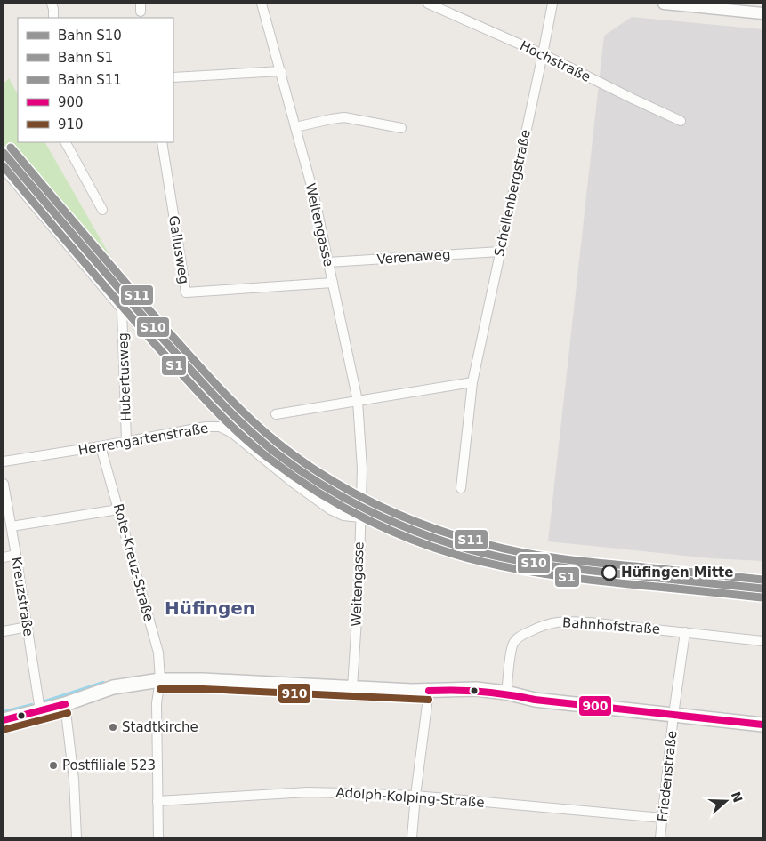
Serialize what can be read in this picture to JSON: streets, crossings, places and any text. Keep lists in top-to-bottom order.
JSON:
{
  "streets": {
    "street": [
      "Hochstraße",
      "Schellenbergstraße",
      "Weitengasse",
      "Gallusweg",
      "Verenaweg",
      "Hubertusweg",
      "Herrengartenstraße",
      "Rote-Kreuz-Straße",
      "Kreuzstraße",
      "Bahnhofstraße",
      "Friedenstraße",
      "Adolph-Kolping-Straße"
    ]
  },
  "crossings": [
    ["Hochstraße", "Schellenbergstraße"],
    ["Schellenbergstraße", "Verenaweg"],
    ["Weitengasse", "Gallusweg"],
    ["Weitengasse", "Verenaweg"],
    ["Weitengasse", "Herrengartenstraße"],
    ["Hubertusweg", "Herrengartenstraße"],
    ["Herrengartenstraße", "Rote-Kreuz-Straße"],
    ["Rote-Kreuz-Straße", "Adolph-Kolping-Straße"],
    ["Friedenstraße", "Adolph-Kolping-Straße"]
  ],
  "districts": ["Hüfingen"],
  "places": ["Hüfingen Mitte", "Stadtkirche", "Postfiliale 523"],
  "lines": [
    "rail line S11",
    "rail line S10",
    "rail line S1",
    "transit line 910",
    "transit line 900"
  ],
  "legend": [
    "Bahn S10",
    "Bahn S1",
    "Bahn S11",
    "900",
    "910"
  ],
  "north": "right"
}
